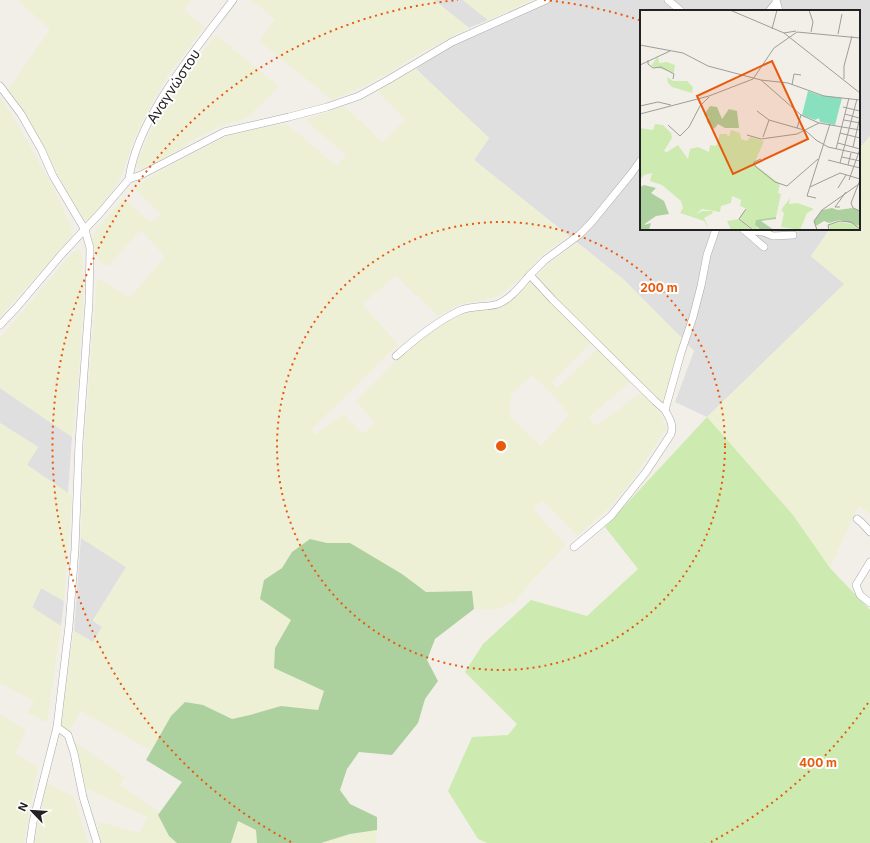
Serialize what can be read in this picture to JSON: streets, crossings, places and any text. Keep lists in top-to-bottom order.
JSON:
{
  "streets": {
    "street": ["Αναγνώστου"]
  },
  "north": "top left",
  "rings": ["200 m", "400 m"]
}
